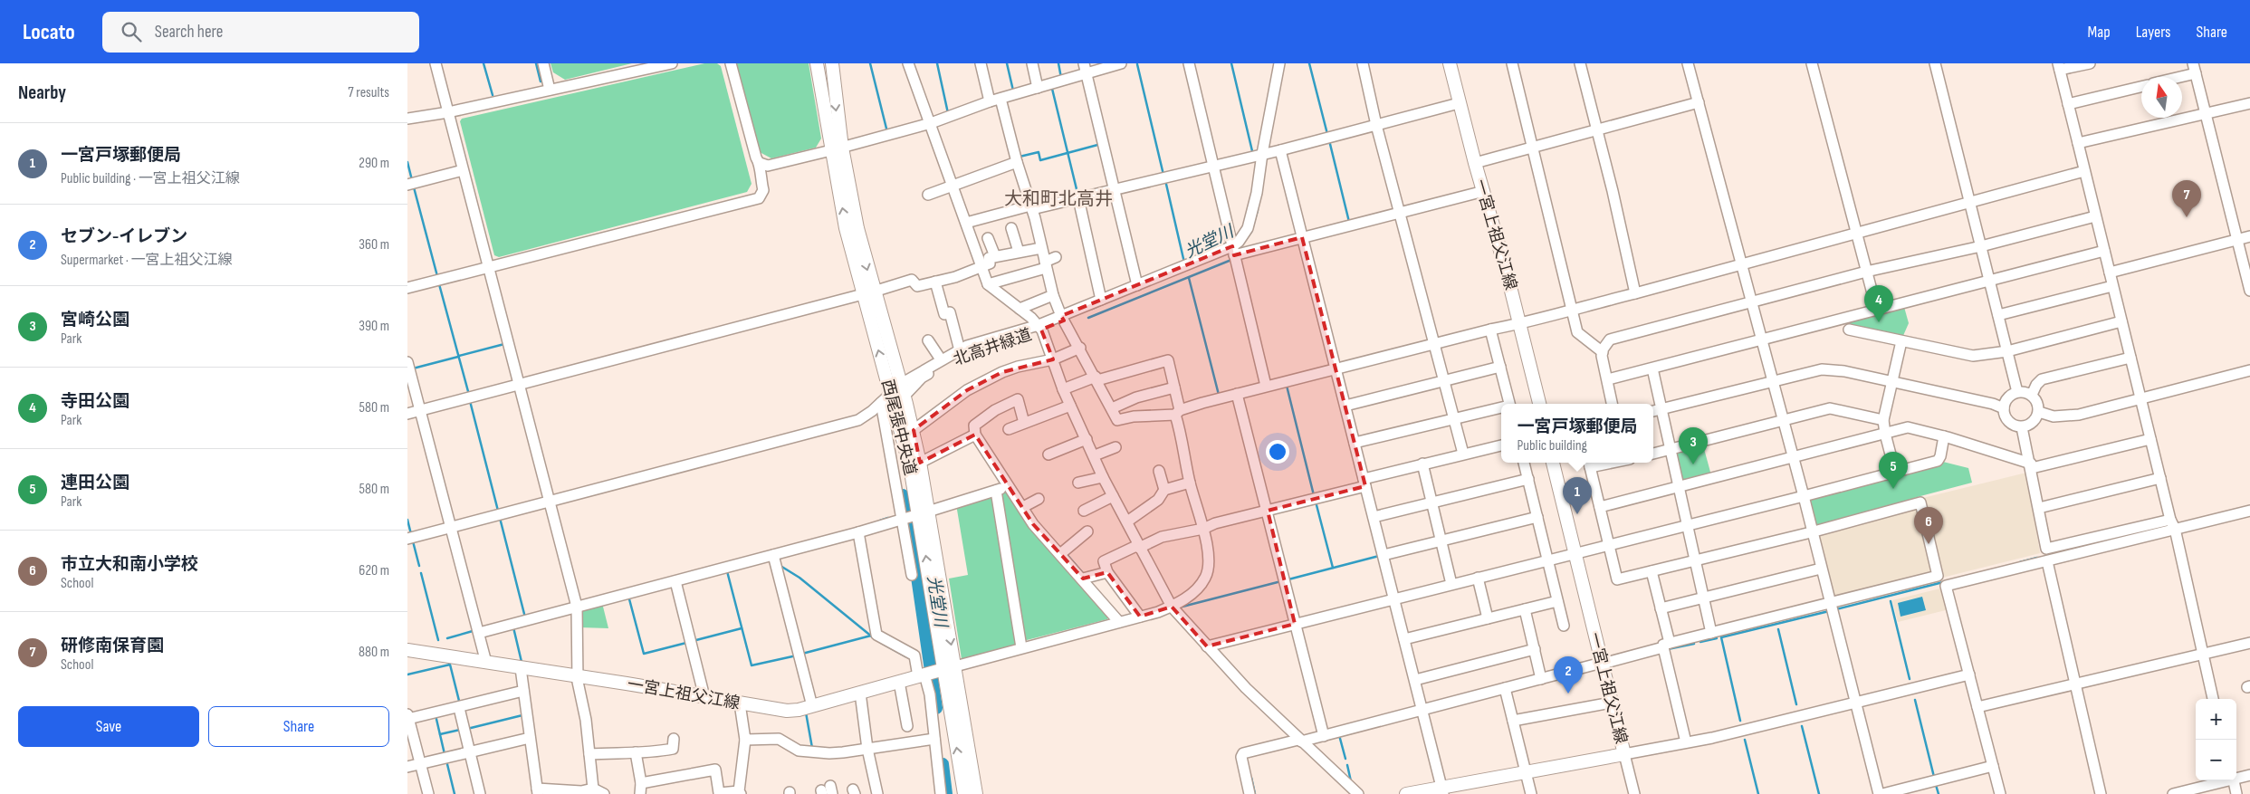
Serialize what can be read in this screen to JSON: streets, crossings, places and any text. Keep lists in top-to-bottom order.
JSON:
{
  "streets": {
    "main road": ["一宮上祖父江線", "西尾張中央道"],
    "street": ["北高井緑道"]
  },
  "crossings": [
    ["一宮上祖父江線", "西尾張中央道"],
    ["北高井緑道", "西尾張中央道"]
  ],
  "districts": ["大和町北高井"],
  "water": ["光堂川"],
  "north": "top",
  "page": {
    "header": "Locato",
    "search": "Search here",
    "nav": ["Map", "Layers", "Share"],
    "heading": ["Nearby", "7 results"],
    "list": [
      {
        "mark": "1",
        "name": "一宮戸塚郵便局",
        "note": "Public building · 一宮上祖父江線",
        "value": "290 m"
      },
      {
        "mark": "2",
        "name": "セブン-イレブン",
        "note": "Supermarket · 一宮上祖父江線",
        "value": "360 m"
      },
      {
        "mark": "3",
        "name": "宮崎公園",
        "note": "Park",
        "value": "390 m"
      },
      {
        "mark": "4",
        "name": "寺田公園",
        "note": "Park",
        "value": "580 m"
      },
      {
        "mark": "5",
        "name": "連田公園",
        "note": "Park",
        "value": "580 m"
      },
      {
        "mark": "6",
        "name": "市立大和南小学校",
        "note": "School",
        "value": "620 m"
      },
      {
        "mark": "7",
        "name": "研修南保育園",
        "note": "School",
        "value": "880 m"
      }
    ],
    "pins": [
      "7",
      "4",
      "3",
      "5",
      "1",
      "6",
      "2"
    ],
    "popup": ["一宮戸塚郵便局", "Public building"],
    "buttons": ["Save", "Share"],
    "map_buttons": ["+", "−"]
  }
}
